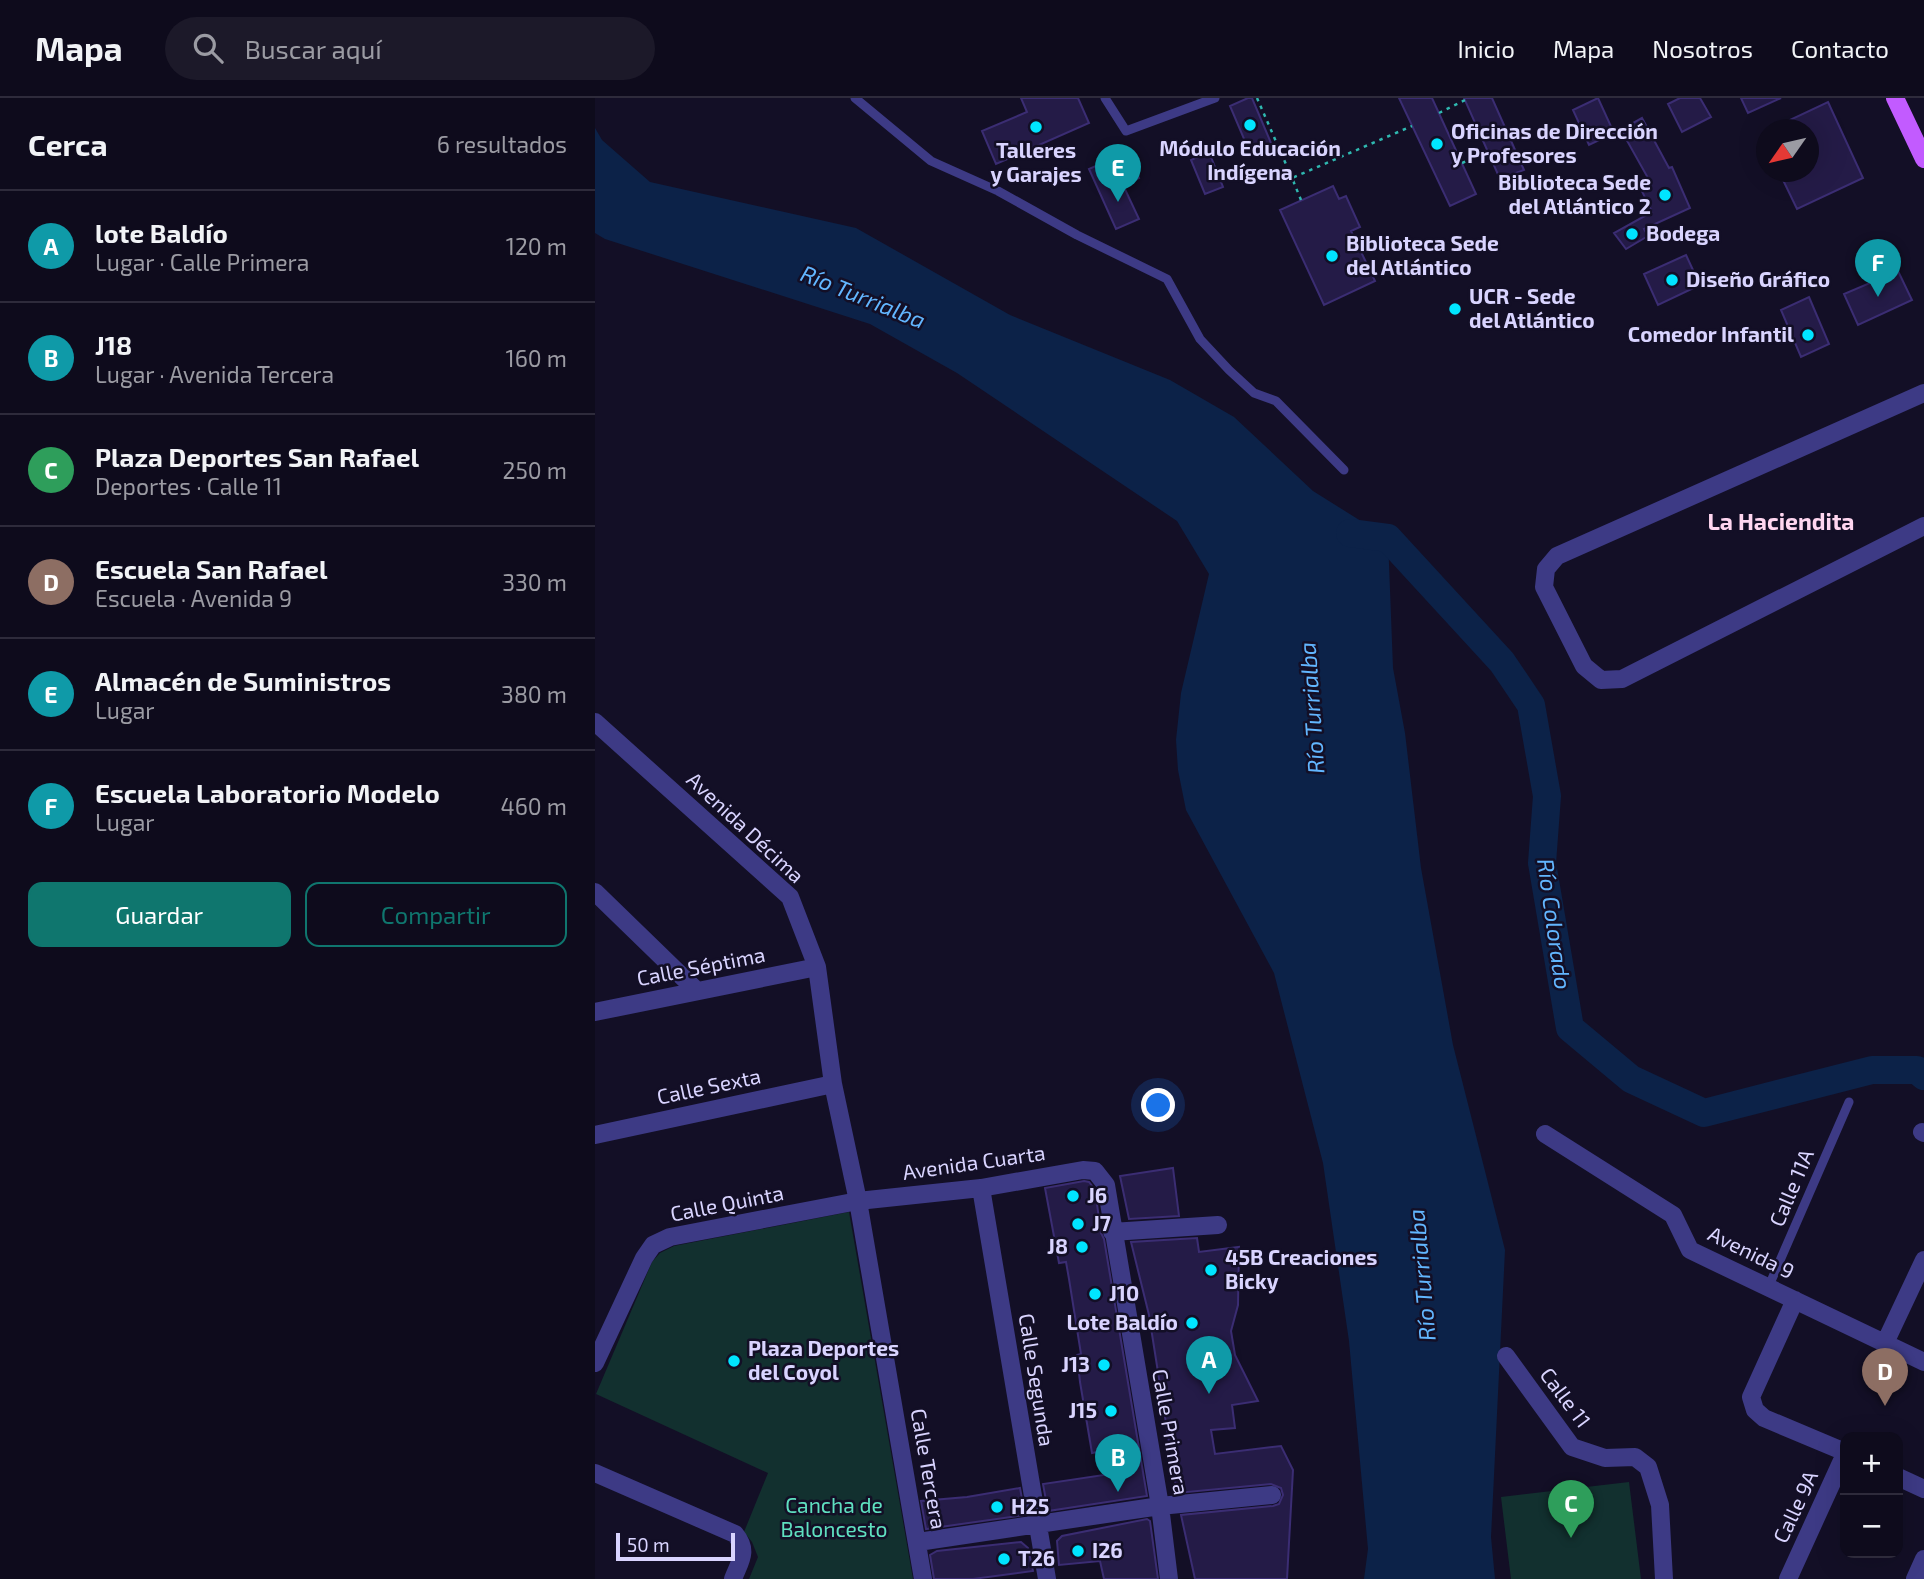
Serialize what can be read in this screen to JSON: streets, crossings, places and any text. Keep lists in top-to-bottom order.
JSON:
{
  "streets": {
    "street": [
      "Avenida Décima",
      "Calle Séptima",
      "Calle Sexta",
      "Avenida Cuarta",
      "Calle Quinta",
      "Avenida 9",
      "Calle Segunda",
      "Calle 11",
      "Calle Primera",
      "Calle Tercera",
      "Calle 9A"
    ],
    "lane": ["Calle 11A"]
  },
  "crossings": [
    ["Avenida Décima", "Calle Séptima"],
    ["Avenida Décima", "Calle Sexta"],
    ["Avenida Décima", "Avenida Cuarta"],
    ["Avenida Décima", "Calle Quinta"],
    ["Avenida Décima", "Calle Tercera"],
    ["Avenida Cuarta", "Calle Quinta"],
    ["Avenida Cuarta", "Calle Segunda"],
    ["Avenida Cuarta", "Calle Primera"],
    ["Avenida Cuarta", "Calle Tercera"],
    ["Calle 11A", "Avenida 9"],
    ["Calle Quinta", "Calle Tercera"]
  ],
  "districts": ["La Haciendita"],
  "water": ["Río Turrialba", "Río Colorado"],
  "parks": ["Cancha de Baloncesto"],
  "places": [
    "Módulo Educación Indígena",
    "Talleres y Garajes",
    "Oficinas de Dirección y Profesores",
    "Biblioteca Sede del Atlántico 2",
    "Bodega",
    "Biblioteca Sede del Atlántico",
    "Diseño Gráfico",
    "UCR - Sede del Atlántico",
    "Comedor Infantil",
    "J6",
    "J7",
    "J8",
    "45B Creaciones Bicky",
    "J10",
    "Lote Baldío",
    "Plaza Deportes del Coyol",
    "J13",
    "J15",
    "H25",
    "I26",
    "T26"
  ],
  "scale_bar": "50 m",
  "north": "bottom left",
  "page": {
    "header": "Mapa",
    "search": "Buscar aquí",
    "nav": [
      "Inicio",
      "Mapa",
      "Nosotros",
      "Contacto"
    ],
    "heading": ["Cerca", "6 resultados"],
    "pins": [
      "E",
      "F",
      "A",
      "D",
      "B",
      "C"
    ],
    "list": [
      {
        "mark": "A",
        "name": "lote Baldío",
        "note": "Lugar · Calle Primera",
        "value": "120 m"
      },
      {
        "mark": "B",
        "name": "J18",
        "note": "Lugar · Avenida Tercera",
        "value": "160 m"
      },
      {
        "mark": "C",
        "name": "Plaza Deportes San Rafael",
        "note": "Deportes · Calle 11",
        "value": "250 m"
      },
      {
        "mark": "D",
        "name": "Escuela San Rafael",
        "note": "Escuela · Avenida 9",
        "value": "330 m"
      },
      {
        "mark": "E",
        "name": "Almacén de Suministros",
        "note": "Lugar",
        "value": "380 m"
      },
      {
        "mark": "F",
        "name": "Escuela Laboratorio Modelo",
        "note": "Lugar",
        "value": "460 m"
      }
    ],
    "buttons": ["Guardar", "Compartir"],
    "map_buttons": ["+", "−"],
    "scale": "50 m"
  }
}
